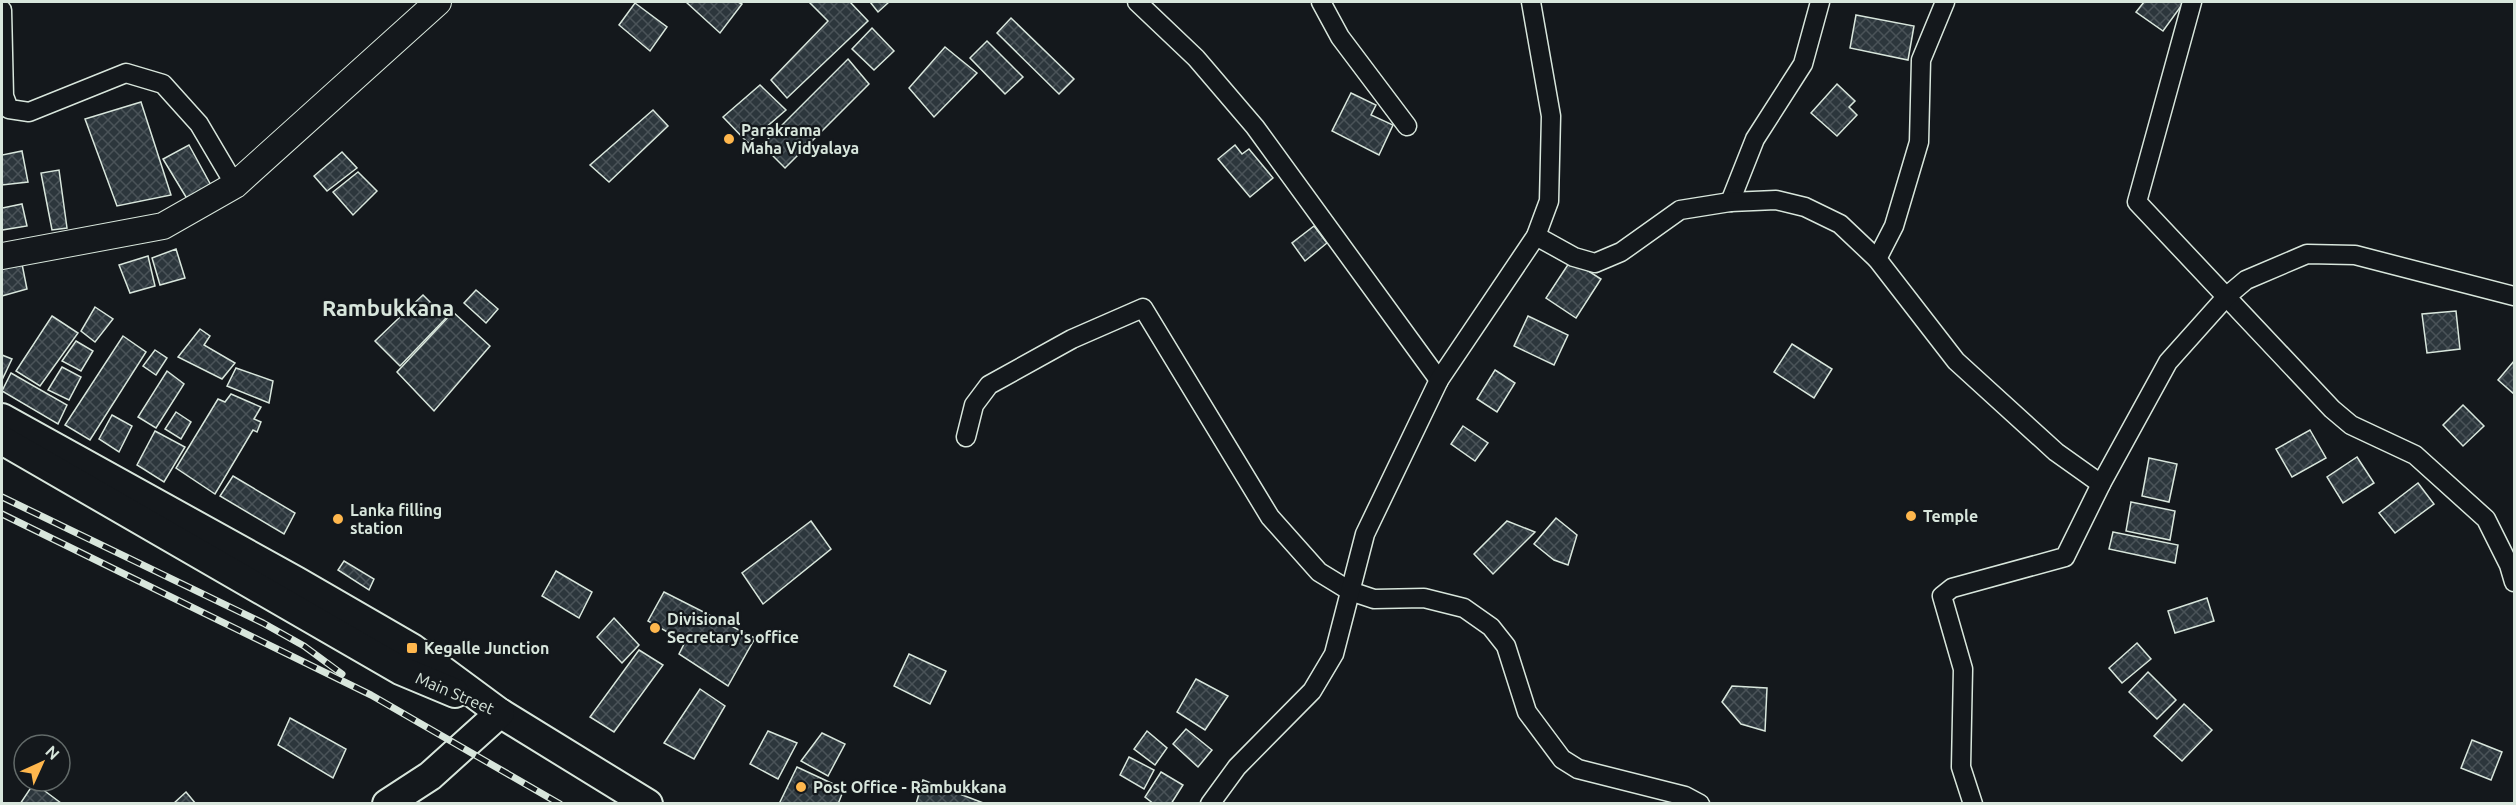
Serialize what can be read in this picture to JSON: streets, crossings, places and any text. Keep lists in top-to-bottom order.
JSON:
{
  "streets": {
    "main road": ["Main Street"]
  },
  "districts": ["Rambukkana"],
  "places": {
    "other": [
      "Parakrama Maha Vidyalaya",
      "Temple",
      "Lanka filling station",
      "Divisional Secretary's office",
      "Post Office - Rambukkana"
    ],
    "transit": ["Kegalle Junction"]
  },
  "north": "top right"
}
